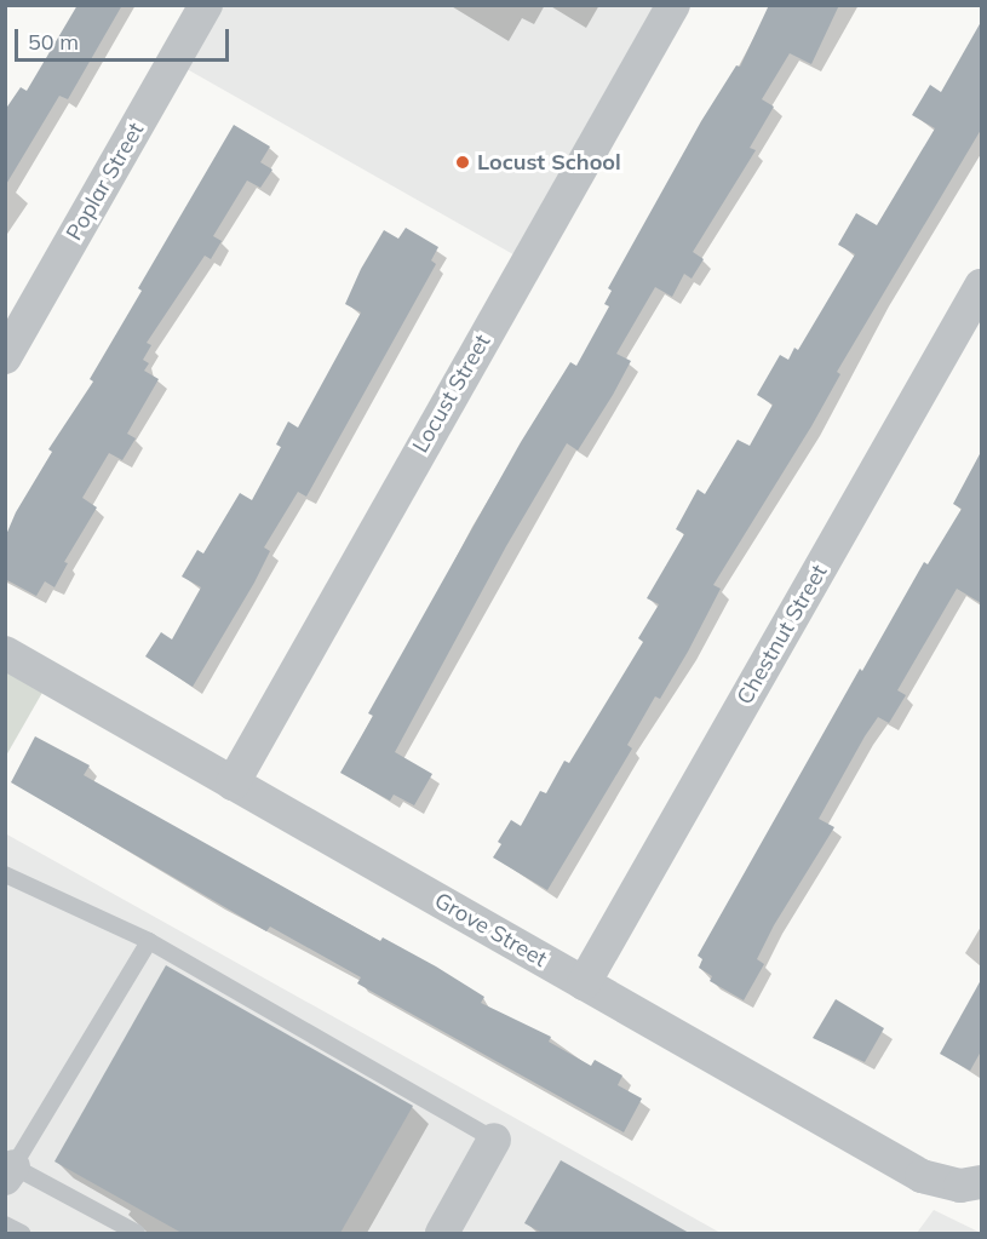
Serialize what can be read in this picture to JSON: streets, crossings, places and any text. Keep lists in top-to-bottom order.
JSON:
{
  "streets": {
    "street": [
      "Poplar Street",
      "Locust Street",
      "Chestnut Street",
      "Grove Street"
    ]
  },
  "crossings": [
    ["Locust Street", "Grove Street"],
    ["Chestnut Street", "Grove Street"]
  ],
  "places": ["Locust School"],
  "scale_bar": "50 m"
}
